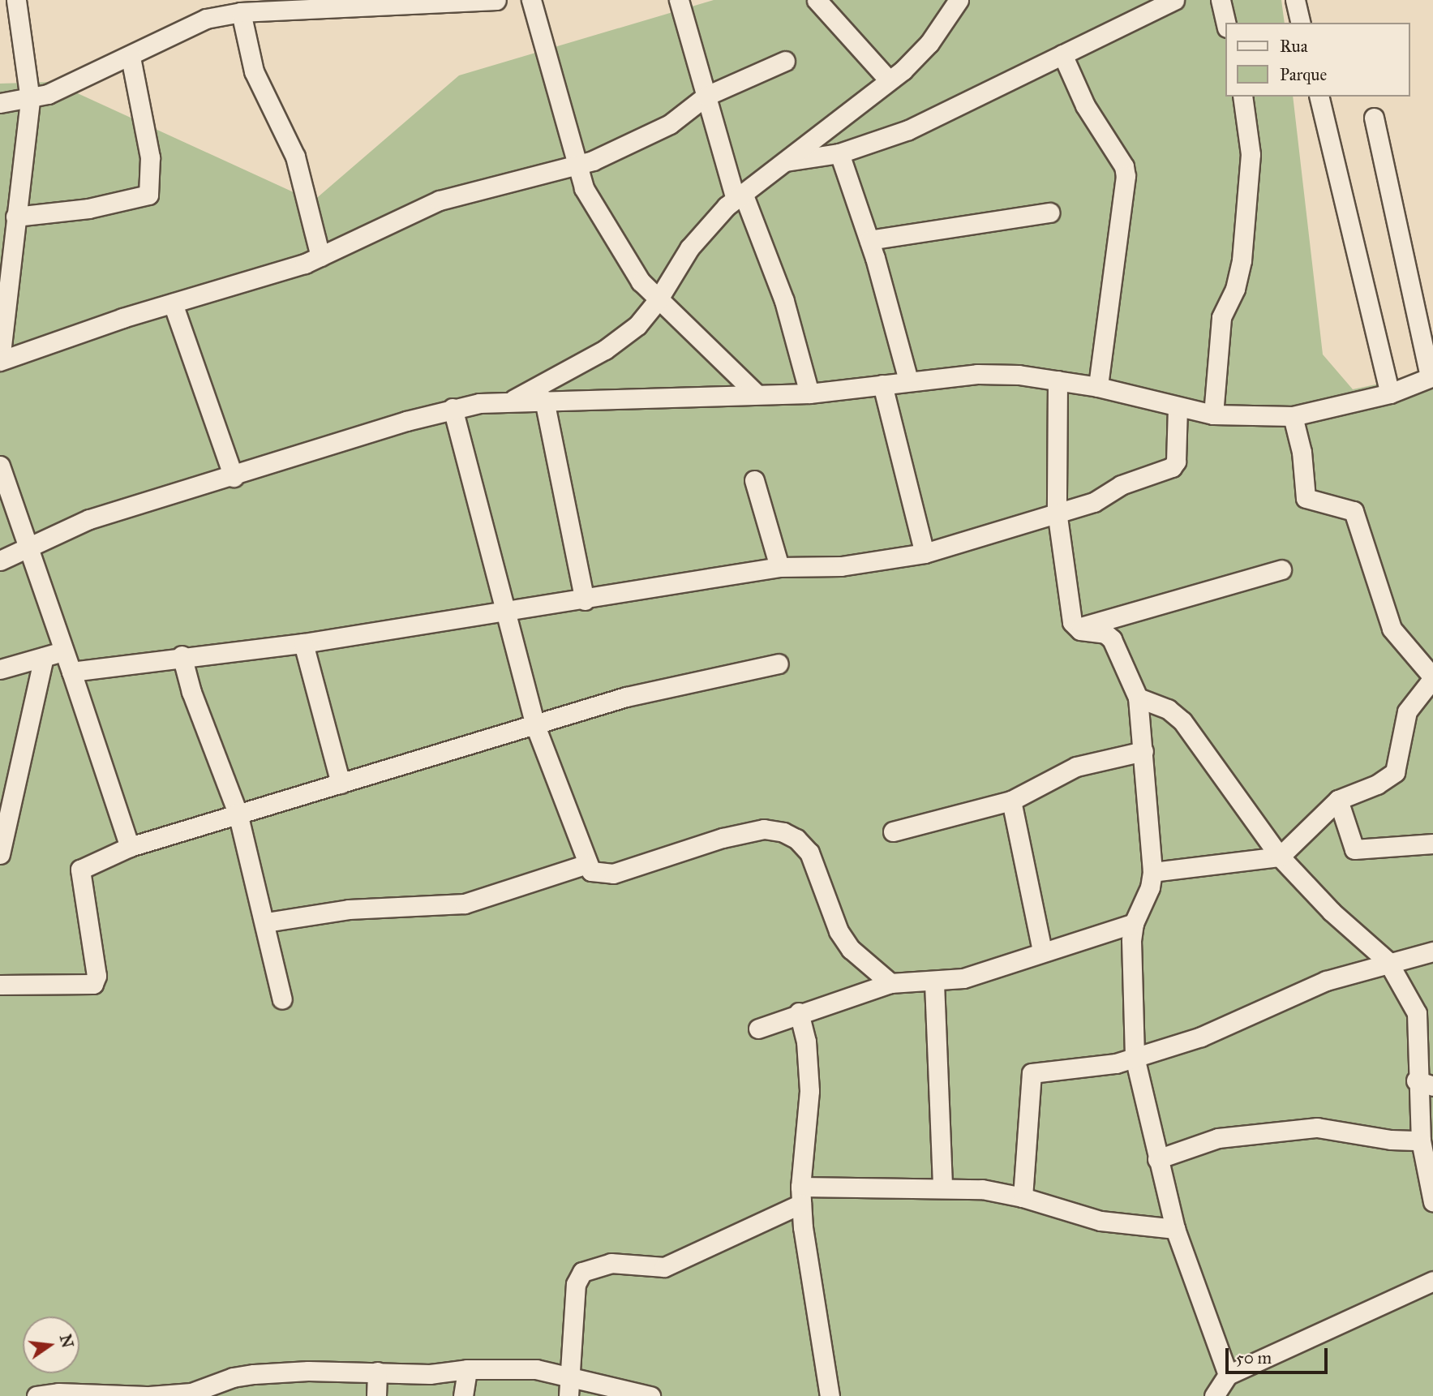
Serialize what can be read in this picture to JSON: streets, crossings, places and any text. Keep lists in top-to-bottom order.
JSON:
{
  "legend": ["Rua", "Parque"],
  "scale_bar": "50 m",
  "north": "right"
}
